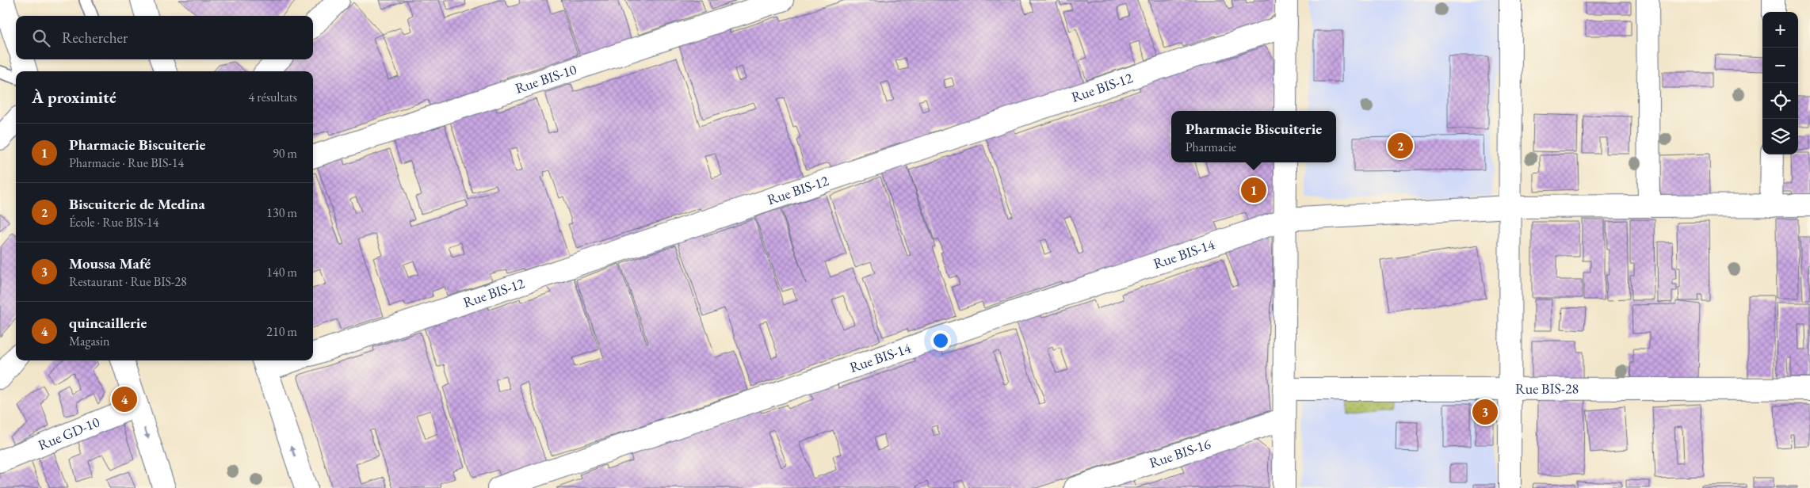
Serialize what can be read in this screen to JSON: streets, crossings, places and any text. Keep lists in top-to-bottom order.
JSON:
{
  "streets": {
    "street": [
      "Rue BIS-10",
      "Rue BIS-12",
      "Rue BIS-14",
      "Rue BIS-28",
      "Rue GD-10",
      "Rue BIS-16"
    ]
  },
  "page": {
    "map_buttons": ["+", "−"],
    "search": "Rechercher",
    "heading": ["À proximité", "4 résultats"],
    "popup": ["Pharmacie Biscuiterie", "Pharmacie"],
    "list": [
      {
        "mark": "1",
        "name": "Pharmacie Biscuiterie",
        "note": "Pharmacie · Rue BIS-14",
        "value": "90 m"
      },
      {
        "mark": "2",
        "name": "Biscuiterie de Medina",
        "note": "École · Rue BIS-14",
        "value": "130 m"
      },
      {
        "mark": "3",
        "name": "Moussa Mafé",
        "note": "Restaurant · Rue BIS-28",
        "value": "140 m"
      },
      {
        "mark": "4",
        "name": "quincaillerie",
        "note": "Magasin",
        "value": "210 m"
      }
    ],
    "pins": [
      "2",
      "1",
      "4",
      "3"
    ]
  }
}
